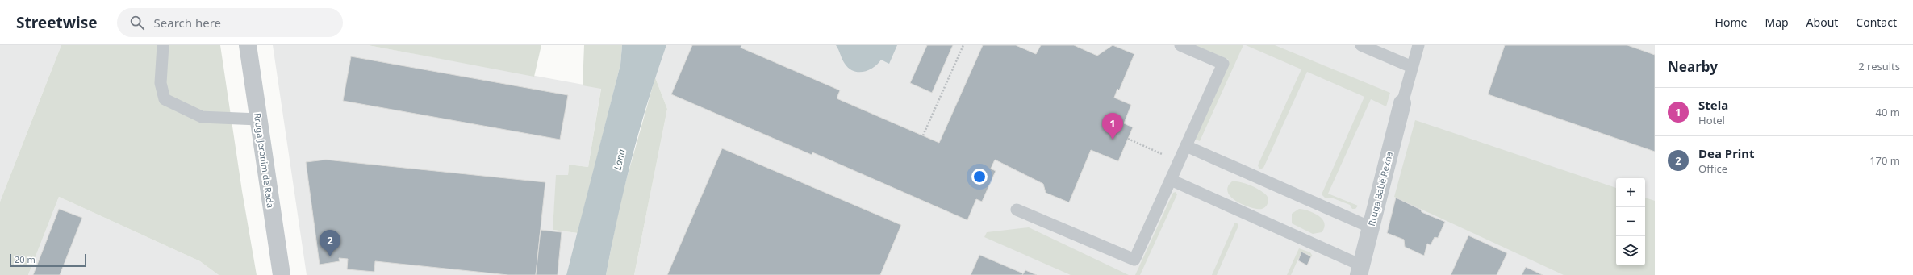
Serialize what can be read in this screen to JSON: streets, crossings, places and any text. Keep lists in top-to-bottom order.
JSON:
{
  "streets": {
    "street": ["Rruga Jeronim de Rada", "Rruga Babë Rexha"]
  },
  "water": ["Lana"],
  "scale_bar": "20 m",
  "page": {
    "header": "Streetwise",
    "search": "Search here",
    "nav": [
      "Home",
      "Map",
      "About",
      "Contact"
    ],
    "heading": ["Nearby", "2 results"],
    "list": [
      {
        "mark": "1",
        "name": "Stela",
        "note": "Hotel",
        "value": "40 m"
      },
      {
        "mark": "2",
        "name": "Dea Print",
        "note": "Office",
        "value": "170 m"
      }
    ],
    "pins": ["1", "2"],
    "map_buttons": ["+", "−"],
    "scale": "20 m"
  }
}
